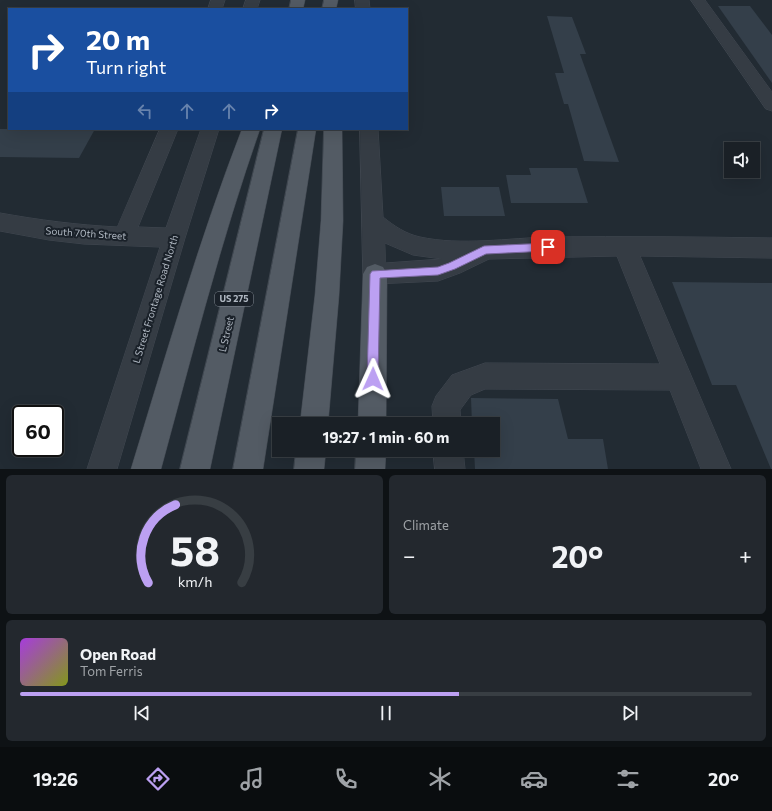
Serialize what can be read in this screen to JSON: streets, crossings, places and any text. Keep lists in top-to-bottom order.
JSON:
{
  "streets": {
    "main road": ["US 275", "L Street"],
    "street": ["South 70th Street", "L Street Frontage Road North"]
  },
  "crossings": [
    ["South 70th Street", "L Street Frontage Road North"]
  ],
  "page": {
    "turn": ["20 m", "Turn right"],
    "limit": "60",
    "trip": "19:27 · 1 min · 60 m",
    "tile": "Climate",
    "heat": ["−", "20°", "+"],
    "song": ["Open Road", "Tom Ferris"],
    "tabs": ["19:26", "20°"],
    "gauge": ["58", "km/h"]
  }
}
